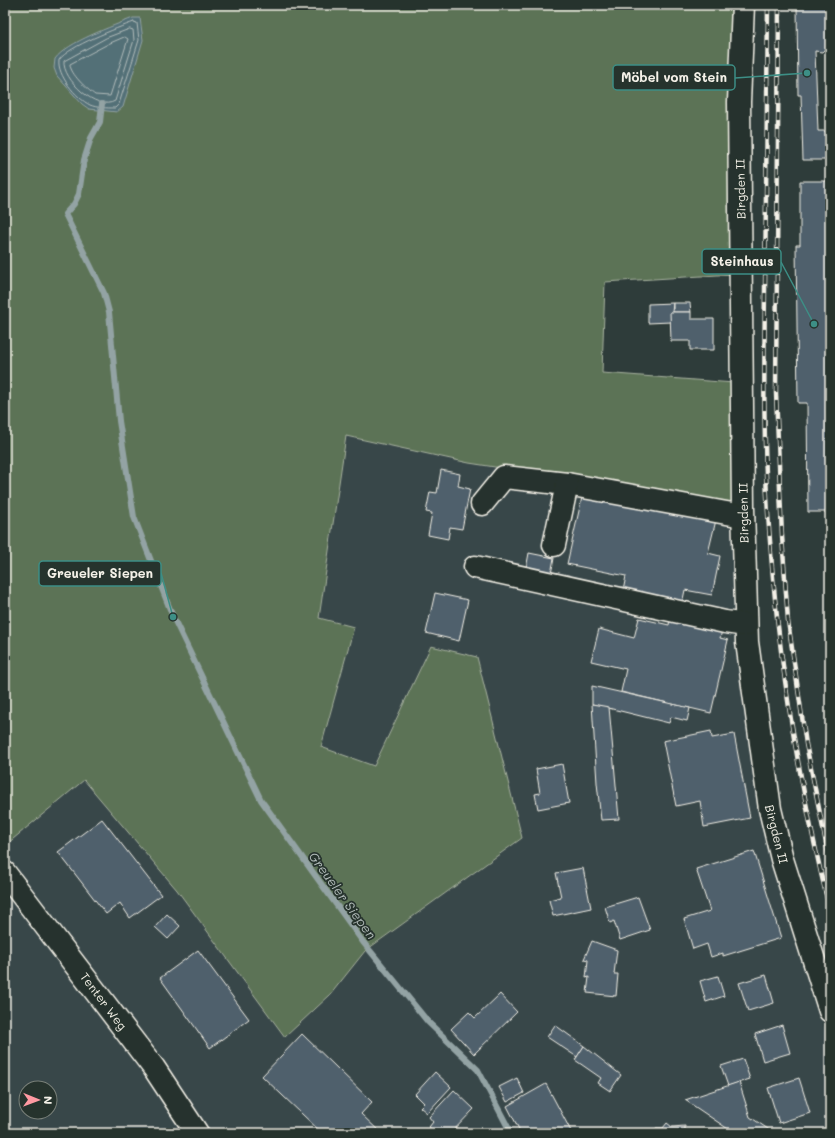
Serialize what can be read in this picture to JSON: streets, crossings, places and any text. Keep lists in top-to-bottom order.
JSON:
{
  "streets": {
    "street": ["Birgden II", "Tenter Weg"]
  },
  "water": ["Greueler Siepen"],
  "places": ["Möbel vom Stein", "Steinhaus", "Greueler Siepen"],
  "north": "right"
}
